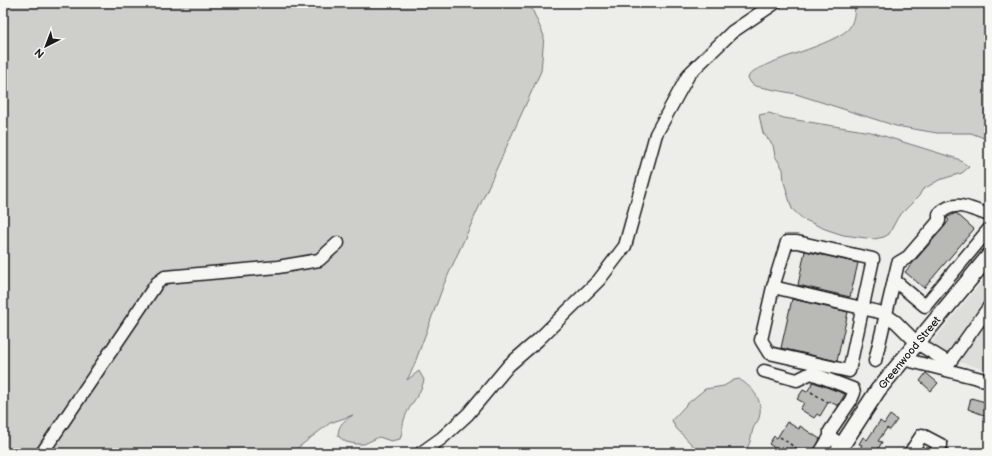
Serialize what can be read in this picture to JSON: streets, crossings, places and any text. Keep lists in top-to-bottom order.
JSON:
{
  "streets": {
    "main road": ["Greenwood Street"]
  },
  "north": "bottom left"
}
